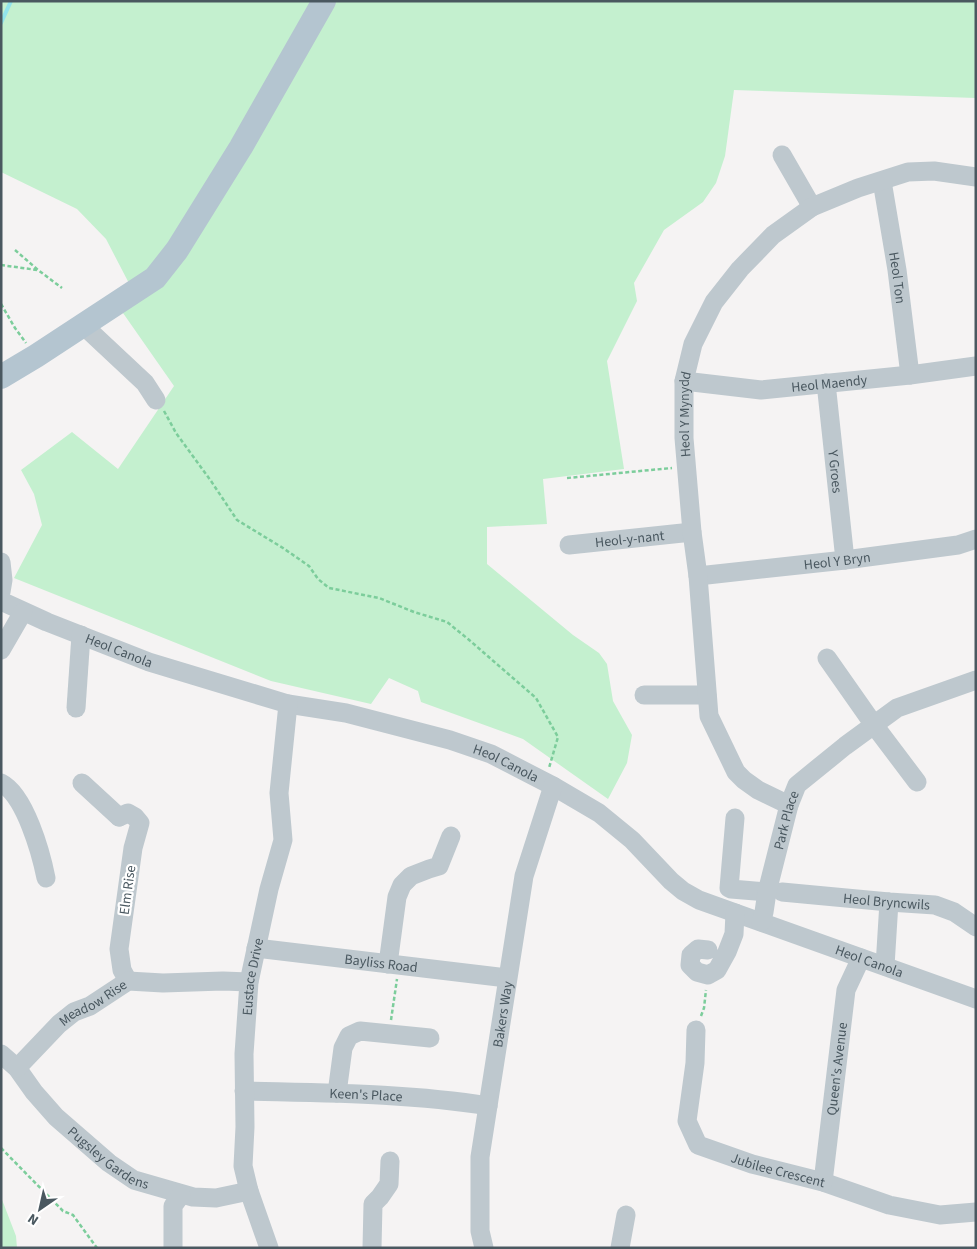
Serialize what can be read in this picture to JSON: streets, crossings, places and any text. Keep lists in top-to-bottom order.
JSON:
{
  "streets": {
    "street": [
      "Heol Ton",
      "Heol Maendy",
      "Heol Y Mynydd",
      "Y Groes",
      "Heol-y-nant",
      "Heol Y Bryn",
      "Heol Canola",
      "Park Place",
      "Elm Rise",
      "Heol Bryncwils",
      "Bayliss Road",
      "Eustace Drive",
      "Meadow Rise",
      "Bakers Way",
      "Queen's Avenue",
      "Keen's Place",
      "Pugsley Gardens",
      "Jubilee Crescent"
    ]
  },
  "crossings": [
    ["Heol Ton", "Heol Maendy"],
    ["Heol Ton", "Heol Y Mynydd"],
    ["Heol Maendy", "Heol Y Mynydd"],
    ["Heol Maendy", "Y Groes"],
    ["Heol Y Mynydd", "Heol-y-nant"],
    ["Heol Y Mynydd", "Heol Y Bryn"],
    ["Heol Y Mynydd", "Park Place"],
    ["Y Groes", "Heol Y Bryn"],
    ["Heol Canola", "Park Place"],
    ["Heol Canola", "Eustace Drive"],
    ["Heol Canola", "Bakers Way"],
    ["Heol Canola", "Queen's Avenue"],
    ["Park Place", "Heol Bryncwils"],
    ["Elm Rise", "Meadow Rise"],
    ["Bayliss Road", "Eustace Drive"],
    ["Bayliss Road", "Bakers Way"],
    ["Eustace Drive", "Meadow Rise"],
    ["Eustace Drive", "Keen's Place"],
    ["Eustace Drive", "Pugsley Gardens"],
    ["Meadow Rise", "Pugsley Gardens"],
    ["Bakers Way", "Keen's Place"],
    ["Queen's Avenue", "Jubilee Crescent"]
  ],
  "north": "bottom left"
}
